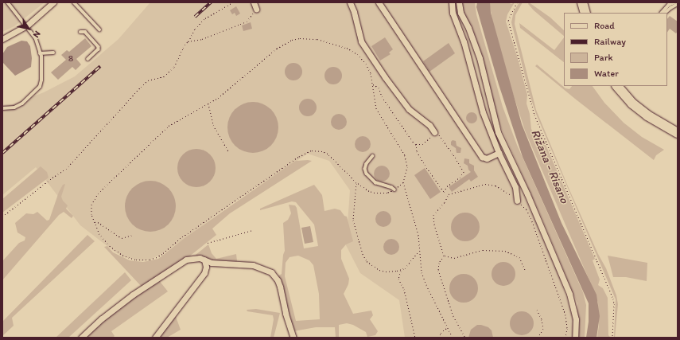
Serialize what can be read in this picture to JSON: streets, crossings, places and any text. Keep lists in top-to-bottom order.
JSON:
{
  "water": ["Rižana - Risano"],
  "house_numbers": ["8"],
  "legend": [
    "Road",
    "Railway",
    "Park",
    "Water"
  ],
  "north": "bottom right"
}
